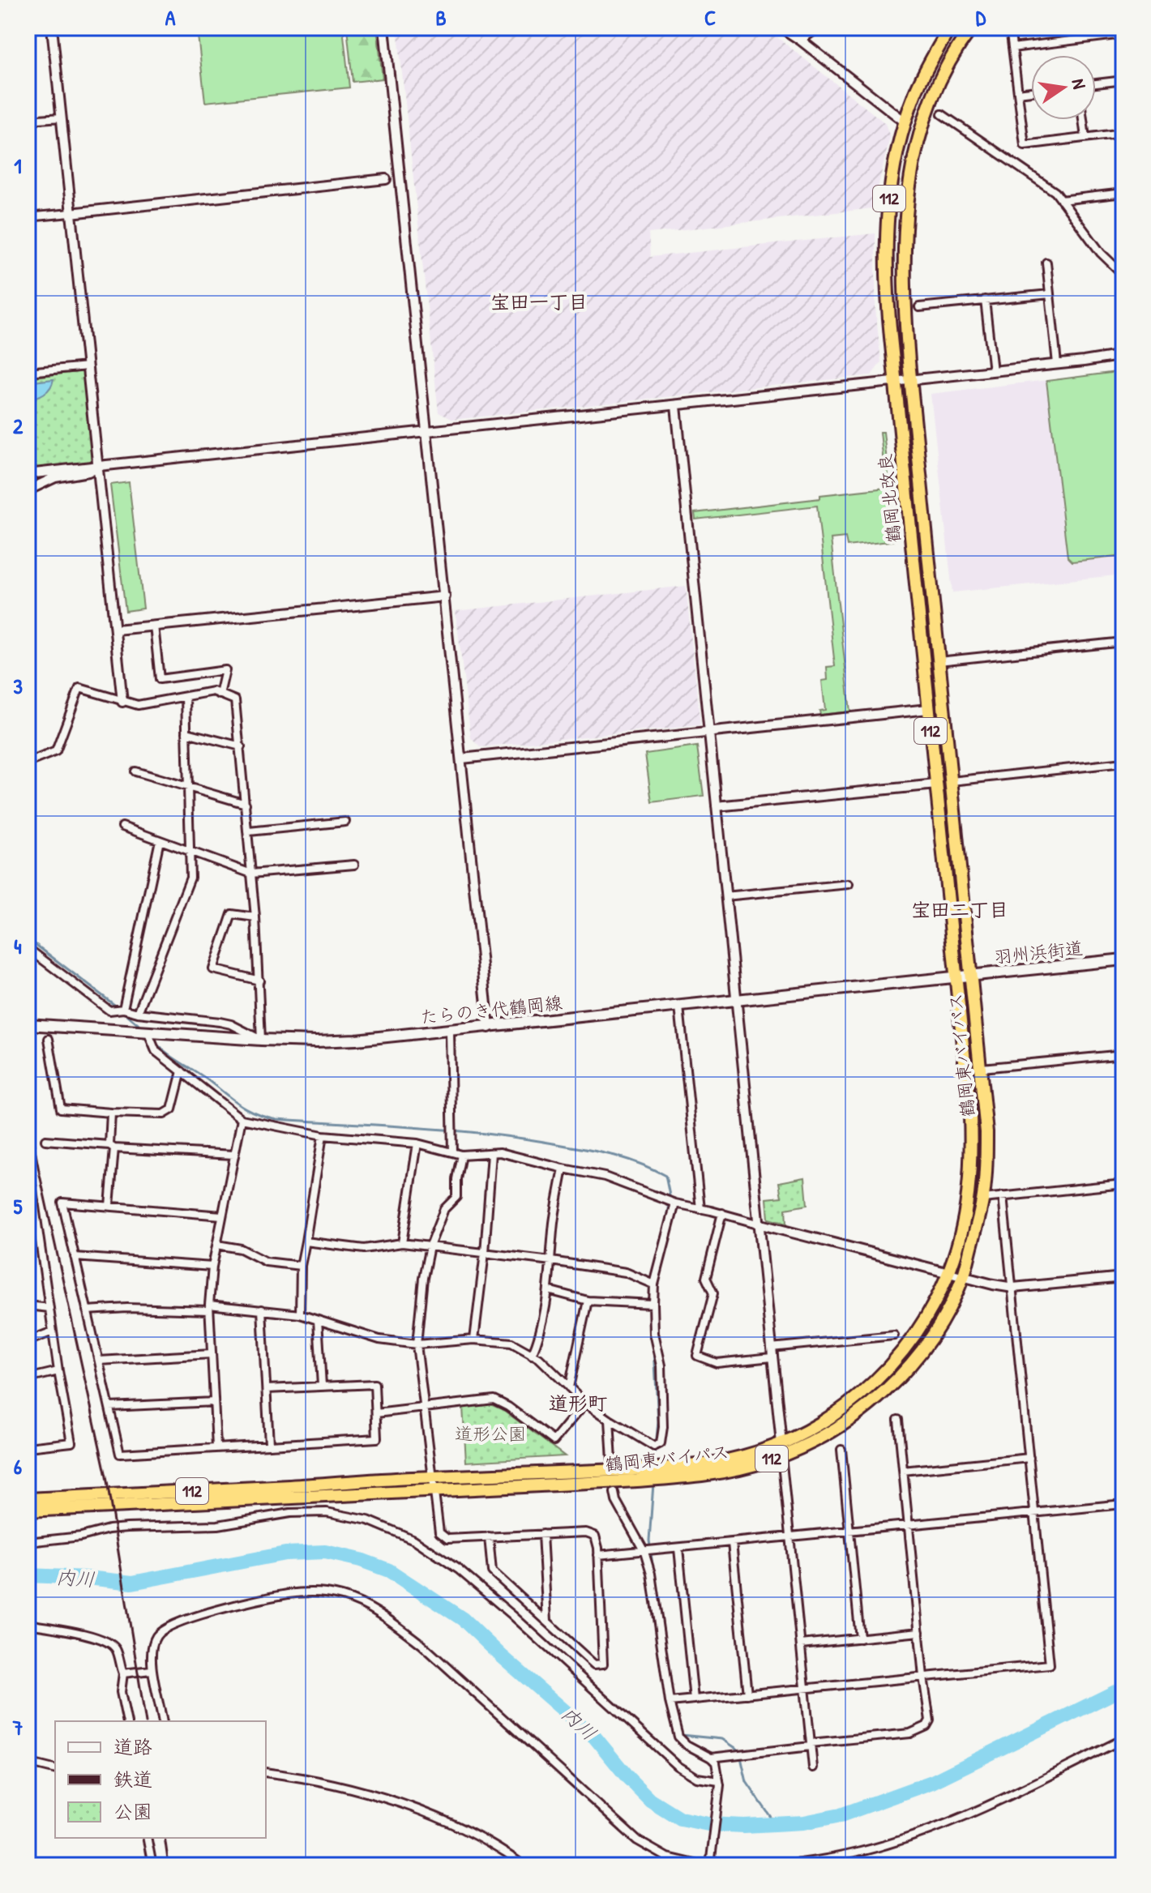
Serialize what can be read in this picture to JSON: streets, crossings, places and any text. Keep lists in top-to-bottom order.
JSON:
{
  "streets": {
    "highway": ["112", "鶴岡北改良", "鶴岡東バイパス"],
    "main road": ["羽州浜街道", "たらのき代鶴岡線"]
  },
  "crossings": [
    ["鶴岡北改良", "羽州浜街道"],
    ["鶴岡北改良", "たらのき代鶴岡線"],
    ["鶴岡北改良", "鶴岡東バイパス"],
    ["羽州浜街道", "たらのき代鶴岡線"],
    ["羽州浜街道", "鶴岡東バイパス"],
    ["たらのき代鶴岡線", "鶴岡東バイパス"]
  ],
  "districts": ["宝田一丁目", "宝田二丁目", "道形町"],
  "water": ["内川"],
  "parks": ["道形公園"],
  "legend": ["道路", "鉄道", "公園"],
  "north": "right",
  "grid": {
    "columns": [
      "A",
      "B",
      "C",
      "D"
    ],
    "rows": [
      "1",
      "2",
      "3",
      "4",
      "5",
      "6",
      "7"
    ]
  }
}
